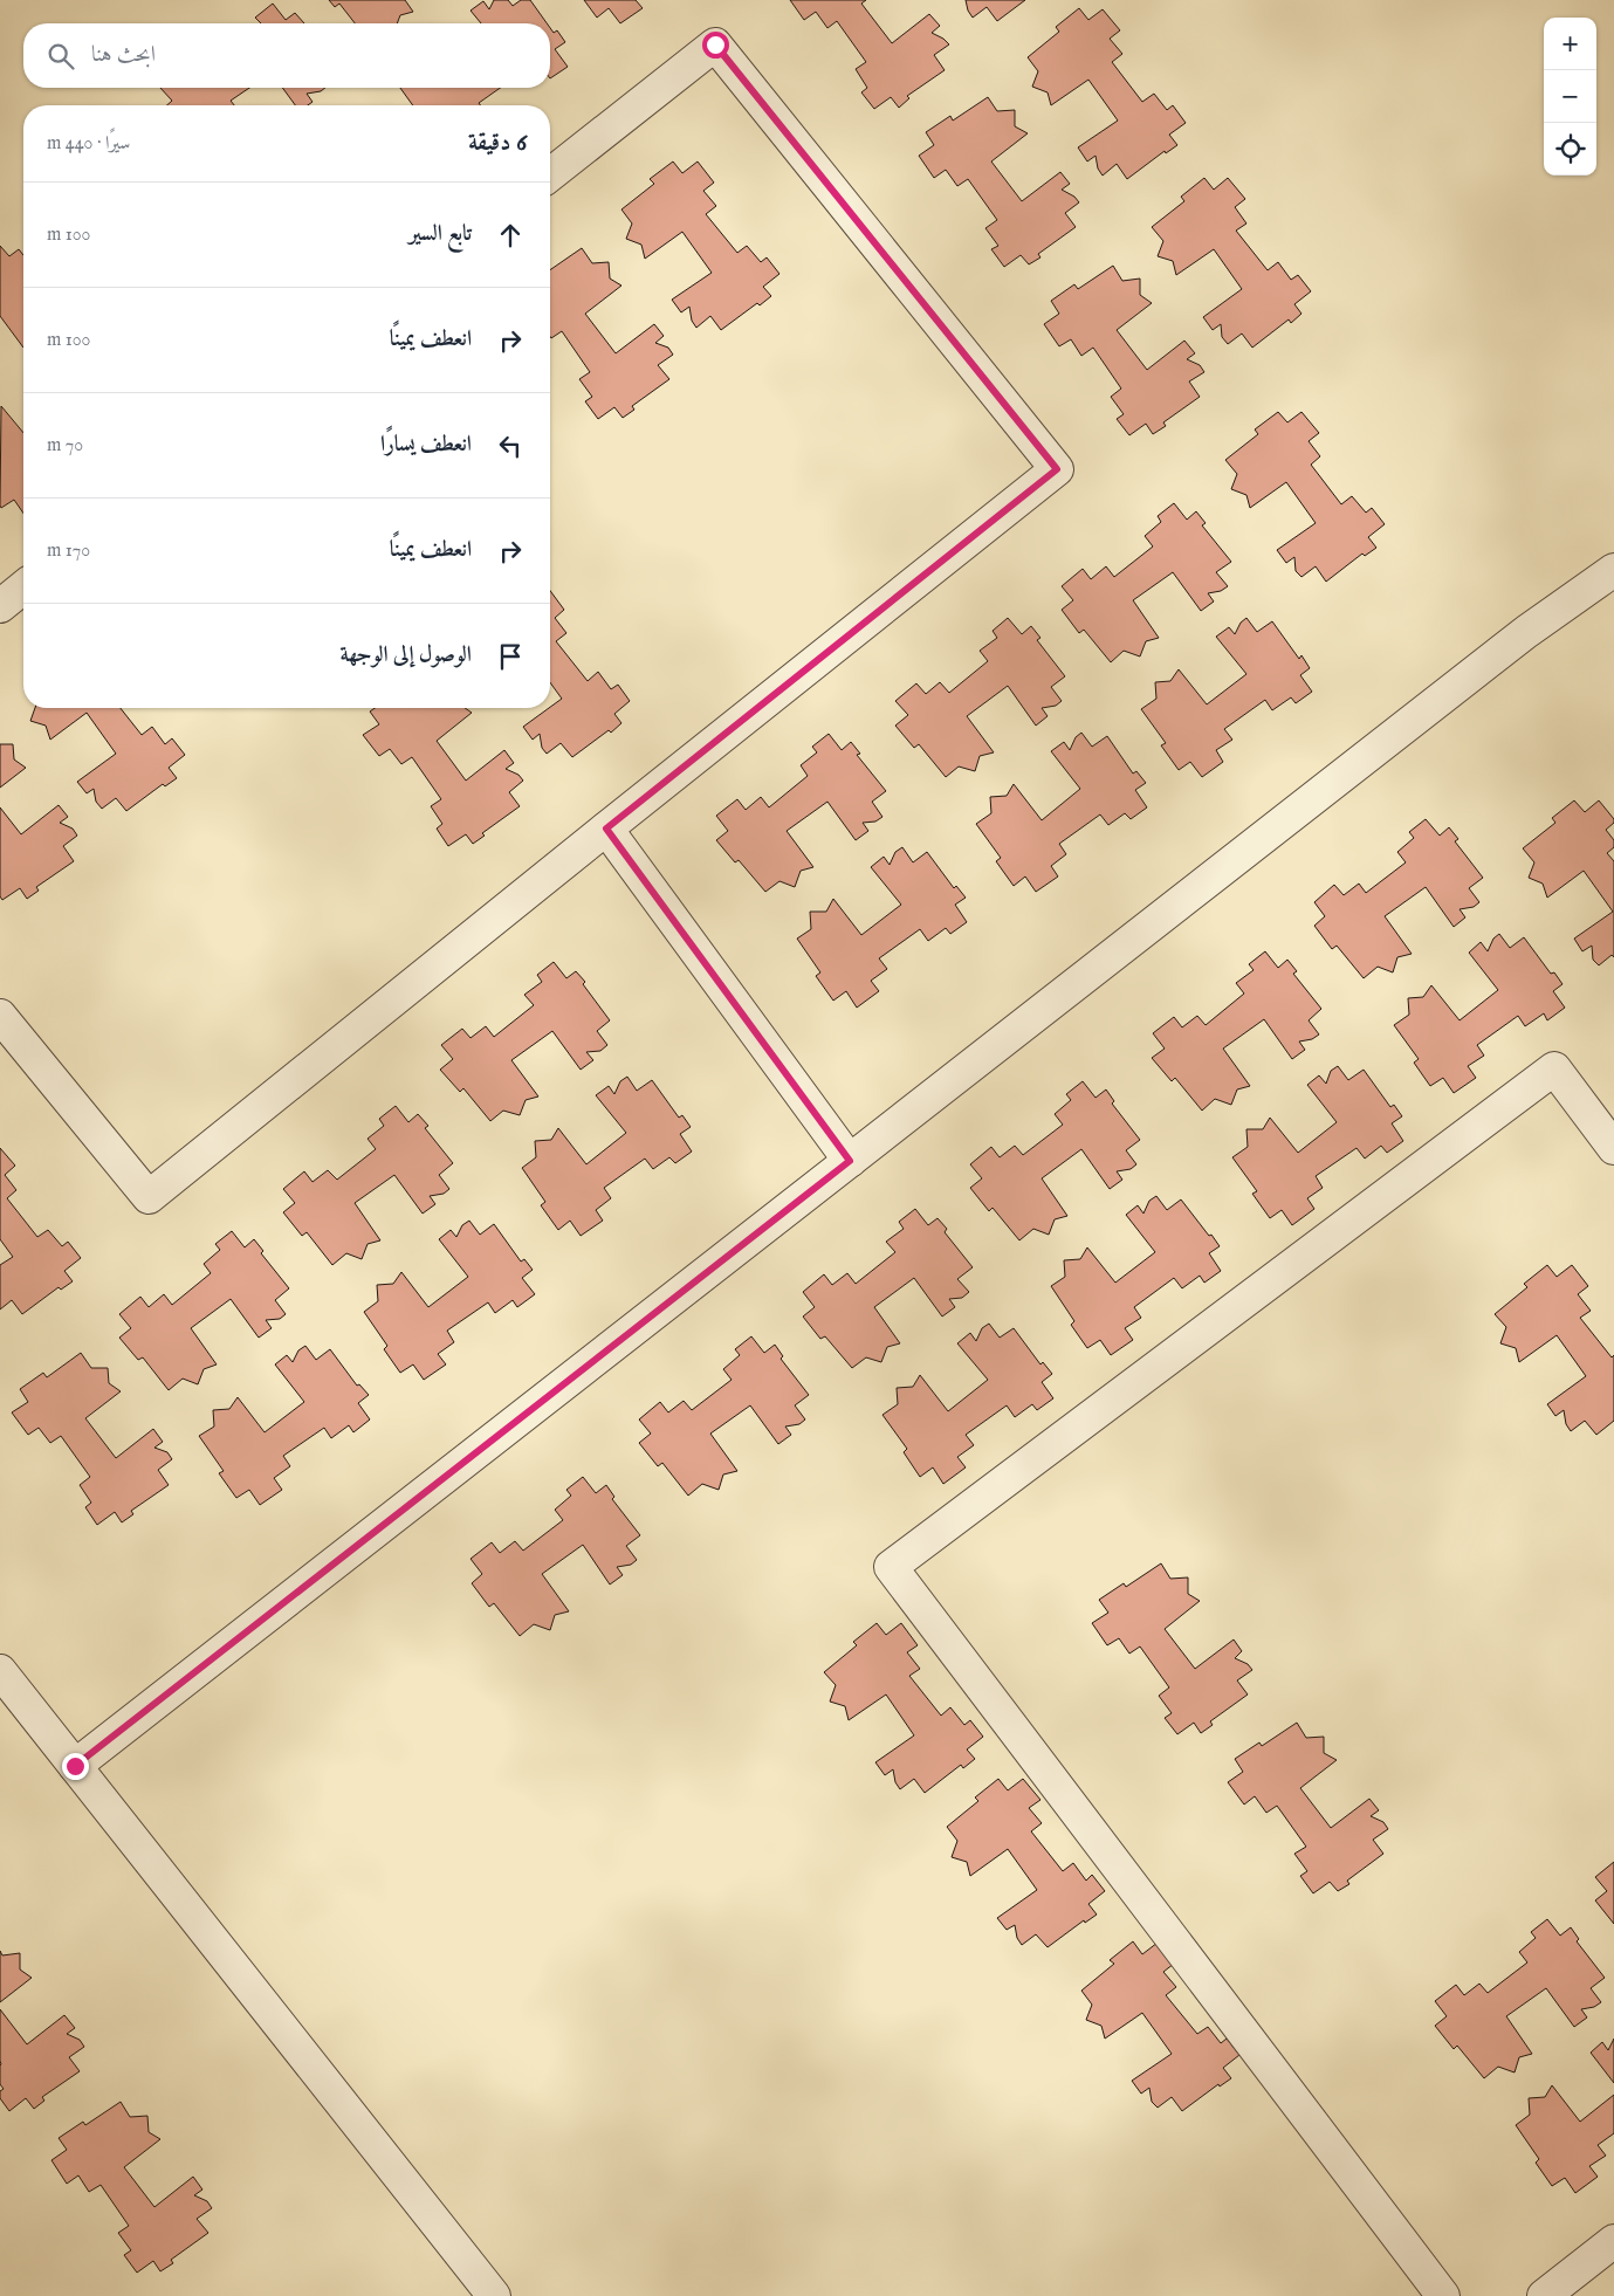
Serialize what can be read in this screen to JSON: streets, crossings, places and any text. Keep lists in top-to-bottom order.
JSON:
{
  "page": {
    "map_buttons": ["+", "−"],
    "search": "ابحث هنا",
    "heading": ["6 دقيقة", "سيرًا · 440 m"],
    "list": [
      ["تابع السير", "100 m"],
      ["انعطف يمينًا", "100 m"],
      ["انعطف يسارًا", "70 m"],
      ["انعطف يمينًا", "170 m"],
      "الوصول إلى الوجهة"
    ]
  }
}
